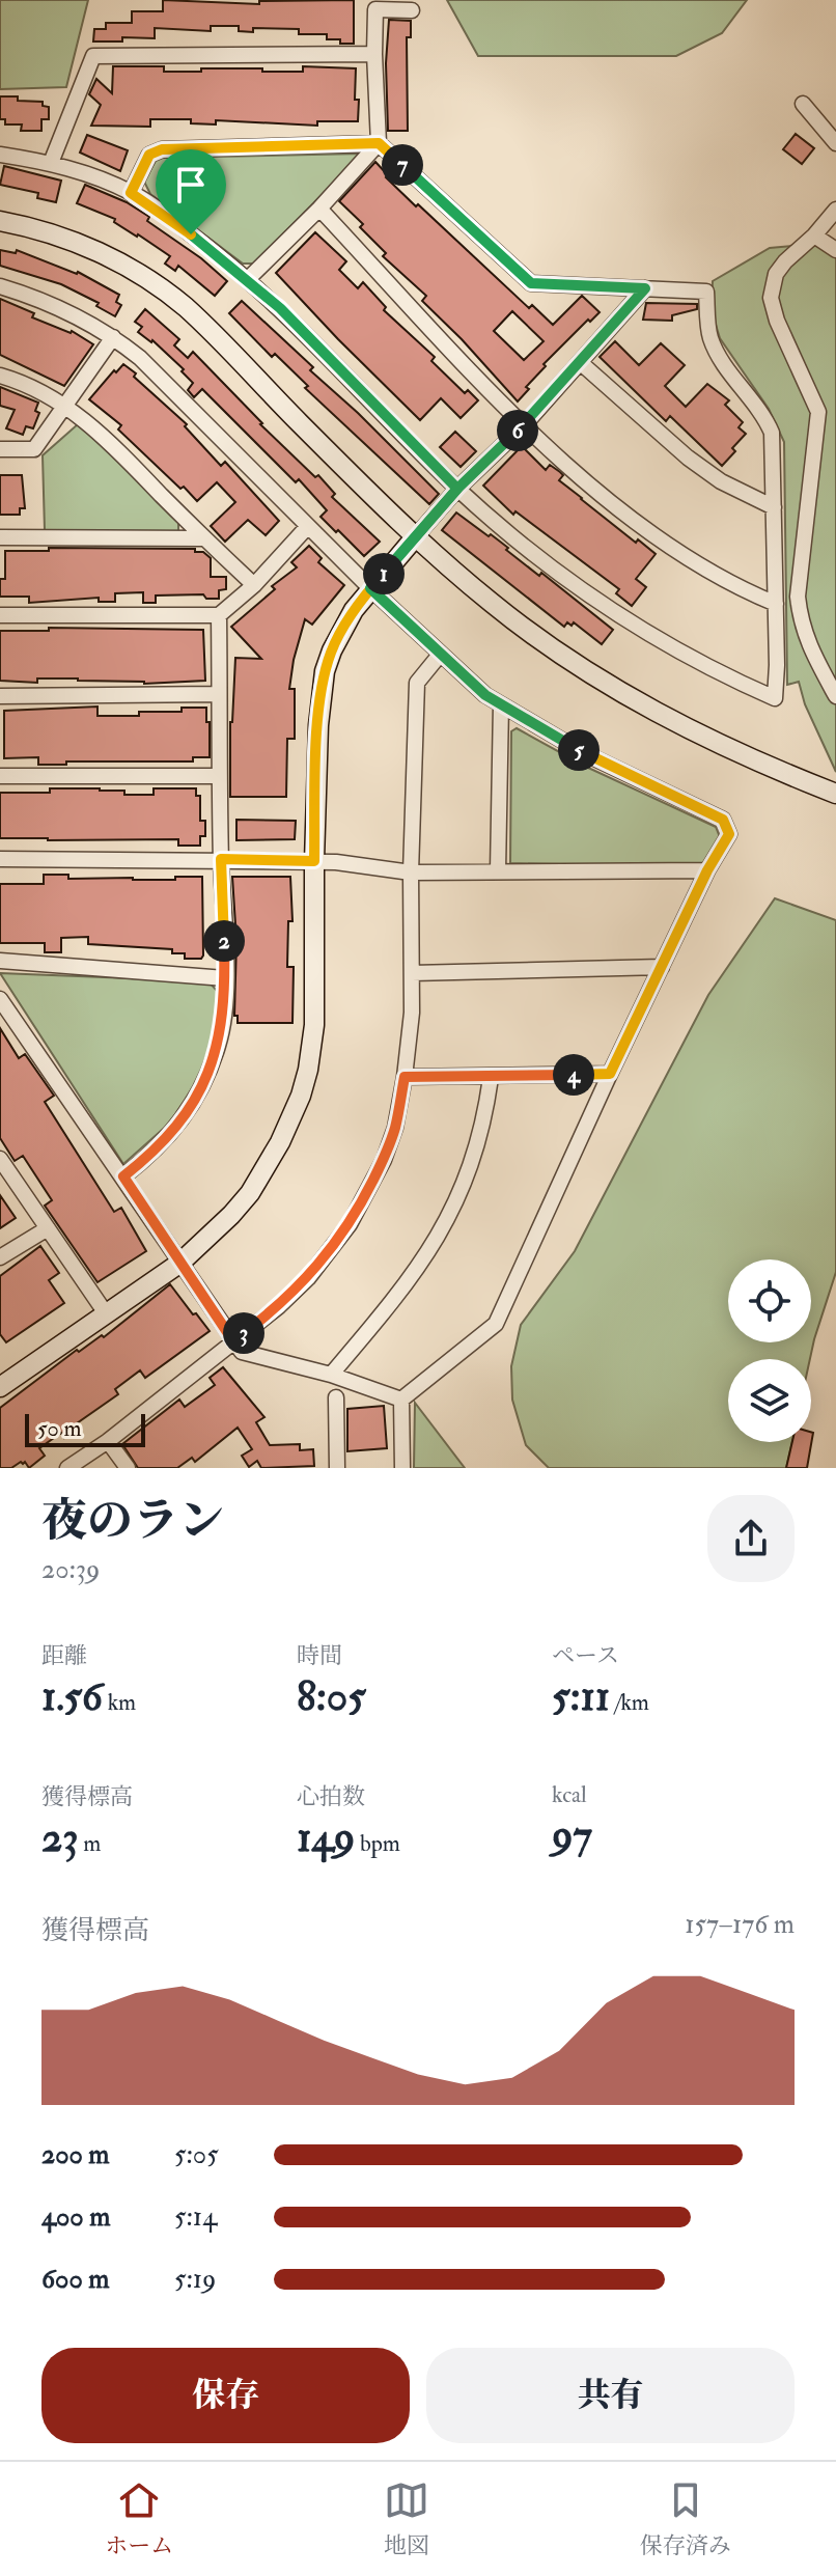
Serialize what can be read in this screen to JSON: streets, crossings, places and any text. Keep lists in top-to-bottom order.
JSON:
{
  "scale_bar": "50 m",
  "page": {
    "pins": [
      "7",
      "6",
      "1",
      "5",
      "2",
      "4",
      "3"
    ],
    "scale": "50 m",
    "heading": ["夜のラン", "20:39"],
    "stats": [
      ["距離", "1.56 km"],
      ["時間", "8:05"],
      ["ペース", "5:11 /km"],
      ["獲得標高", "23 m"],
      ["心拍数", "149 bpm"],
      ["kcal", "97"]
    ],
    "chart": ["獲得標高", "157–176 m"],
    "list": [
      {
        "name": "200 m",
        "note": "5:05"
      },
      {
        "name": "400 m",
        "note": "5:14"
      },
      {
        "name": "600 m",
        "note": "5:19"
      }
    ],
    "buttons": ["保存", "共有"],
    "tabs": ["ホーム", "地図", "保存済み"]
  }
}
